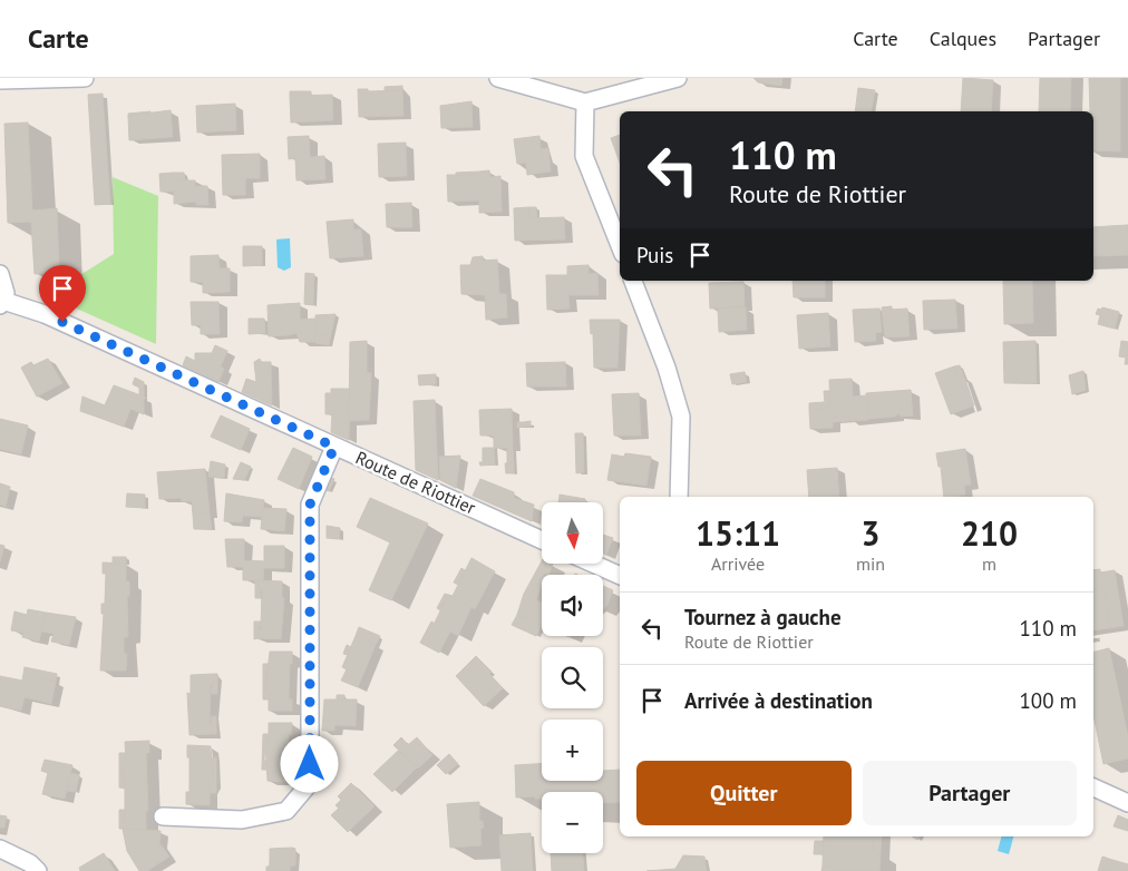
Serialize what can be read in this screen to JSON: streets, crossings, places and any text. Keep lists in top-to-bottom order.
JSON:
{
  "streets": {
    "street": ["Route de Riottier"]
  },
  "north": "bottom",
  "page": {
    "header": "Carte",
    "nav": ["Carte", "Calques", "Partager"],
    "turn": ["110 m", "Route de Riottier"],
    "then": "Puis",
    "eta": [
      "15:11",
      "Arrivée",
      "3",
      "min",
      "210",
      "m"
    ],
    "map_buttons": ["+", "−"],
    "list": [
      {
        "name": "Tournez à gauche",
        "note": "Route de Riottier",
        "value": "110 m"
      },
      {
        "name": "Arrivée à destination",
        "value": "100 m"
      }
    ],
    "buttons": ["Quitter", "Partager"]
  }
}
